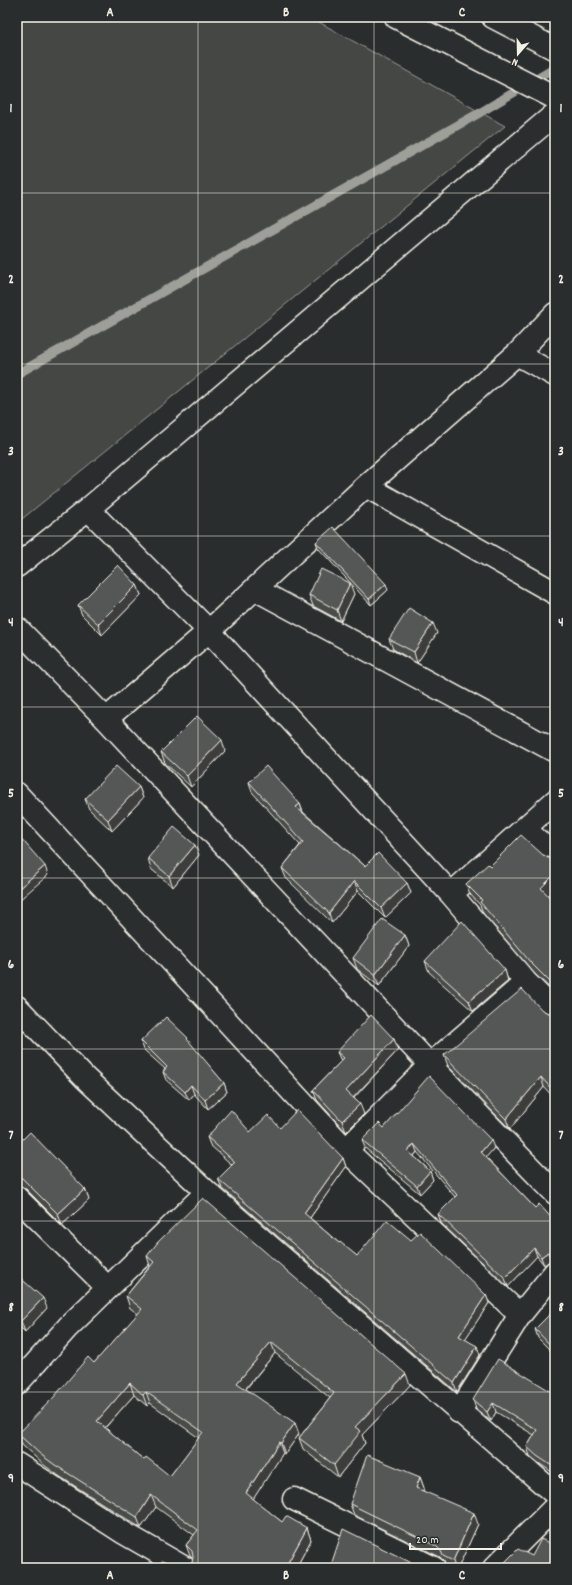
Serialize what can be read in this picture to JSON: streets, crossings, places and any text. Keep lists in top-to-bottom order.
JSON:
{
  "scale_bar": "20 m",
  "north": "bottom",
  "grid": {
    "columns": ["A", "B", "C"],
    "rows": [
      "1",
      "2",
      "3",
      "4",
      "5",
      "6",
      "7",
      "8",
      "9"
    ]
  }
}
